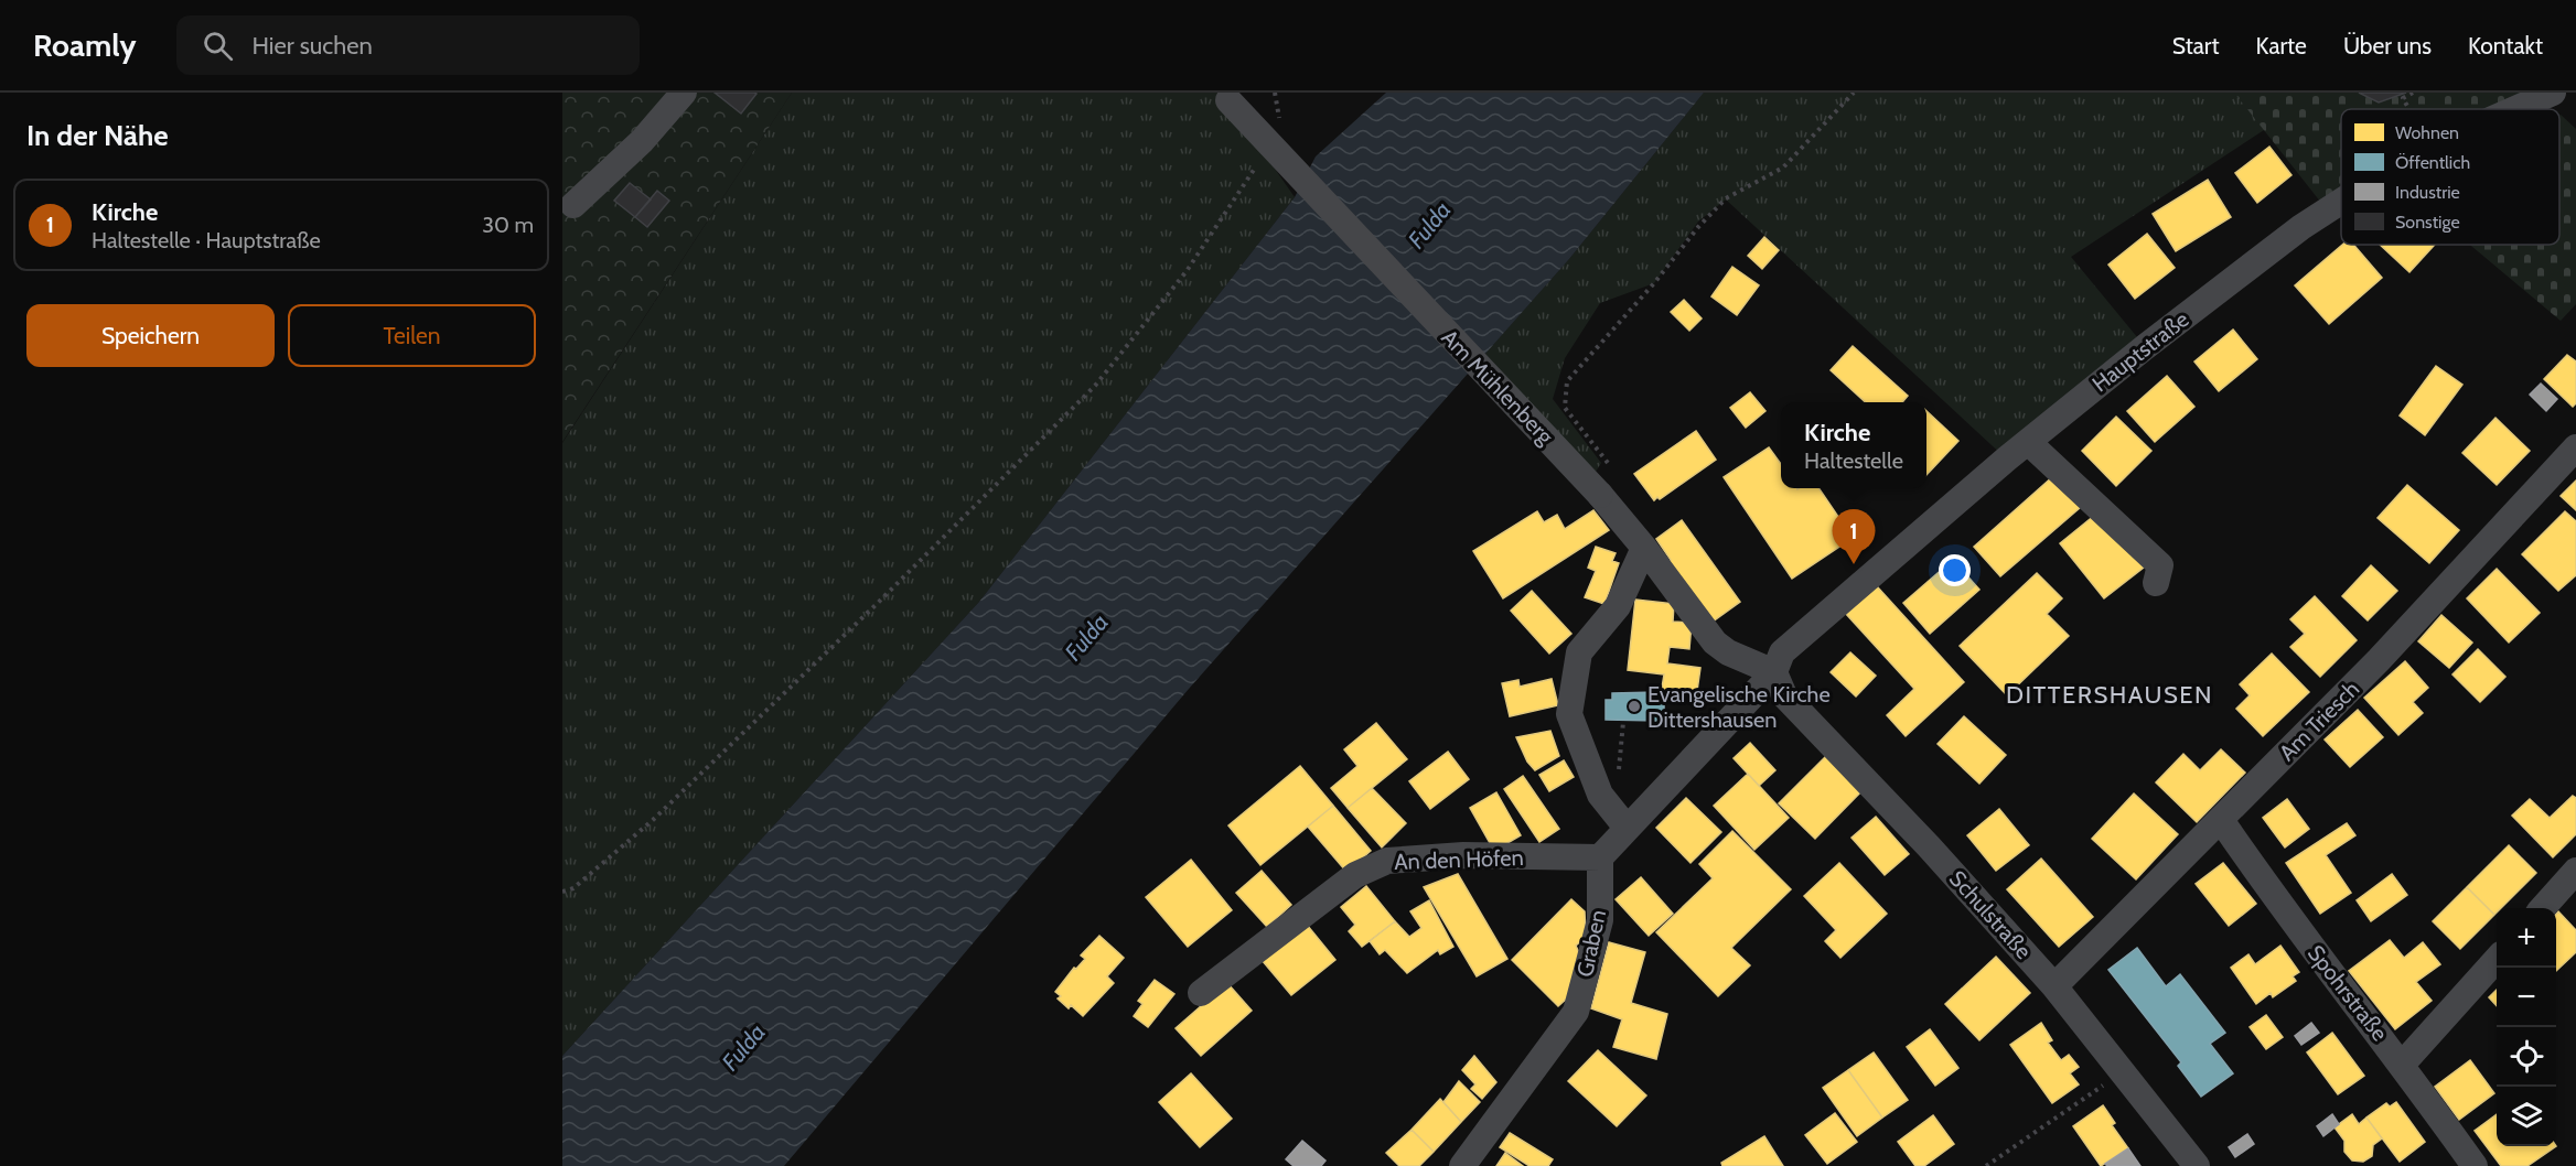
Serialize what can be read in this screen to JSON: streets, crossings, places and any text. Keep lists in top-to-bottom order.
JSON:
{
  "streets": {
    "street": [
      "Hauptstraße",
      "Am Mühlenberg",
      "Am Triesch",
      "An den Höfen",
      "Schulstraße",
      "Graben",
      "Spohrstraße"
    ]
  },
  "crossings": [
    ["Hauptstraße", "Am Mühlenberg"],
    ["Hauptstraße", "Schulstraße"],
    ["Am Mühlenberg", "Schulstraße"],
    ["Am Triesch", "Schulstraße"],
    ["Am Triesch", "Spohrstraße"],
    ["An den Höfen", "Graben"]
  ],
  "districts": ["DITTERSHAUSEN"],
  "water": ["Fulda"],
  "places": ["Evangelische Kirche Dittershausen"],
  "legend": [
    "Wohnen",
    "Öffentlich",
    "Industrie",
    "Sonstige"
  ],
  "page": {
    "header": "Roamly",
    "search": "Hier suchen",
    "nav": [
      "Start",
      "Karte",
      "Über uns",
      "Kontakt"
    ],
    "heading": "In der Nähe",
    "list": [
      {
        "mark": "1",
        "name": "Kirche",
        "note": "Haltestelle · Hauptstraße",
        "value": "30 m"
      }
    ],
    "buttons": ["Speichern", "Teilen"],
    "popup": ["Kirche", "Haltestelle"],
    "pins": "1",
    "map_buttons": ["+", "−"]
  }
}
